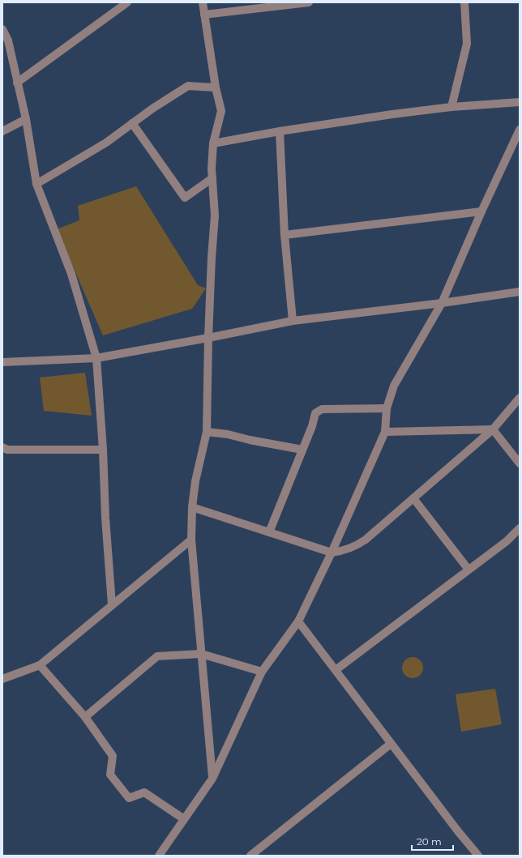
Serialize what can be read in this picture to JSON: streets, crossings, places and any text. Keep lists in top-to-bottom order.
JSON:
{
  "scale_bar": "20 m"
}
